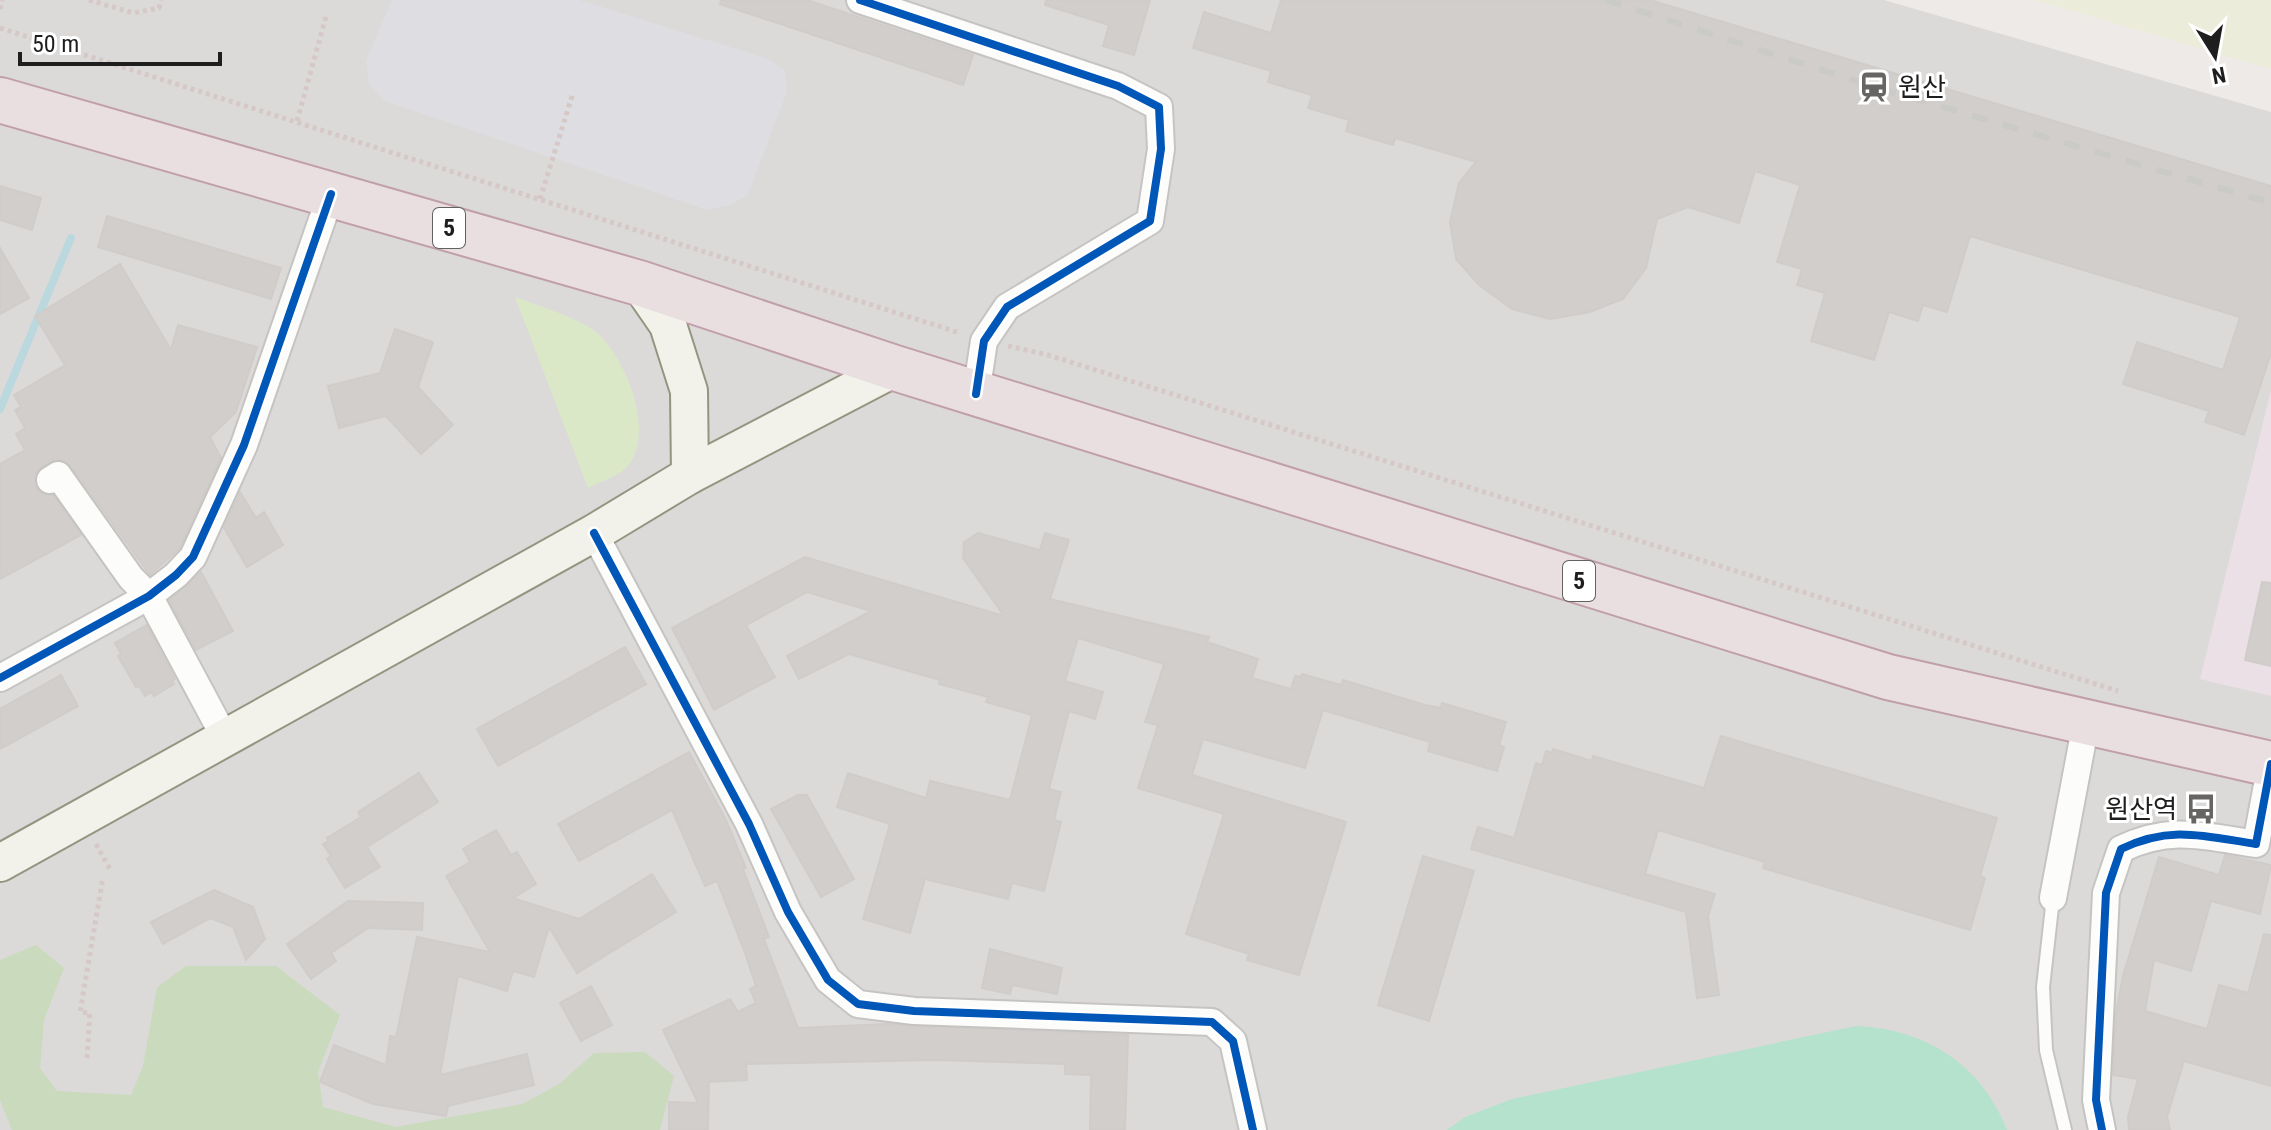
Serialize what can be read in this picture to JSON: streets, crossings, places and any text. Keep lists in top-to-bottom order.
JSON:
{
  "streets": {
    "highway": ["5"]
  },
  "places": {
    "station": ["원산"],
    "bus stop": ["원산역"]
  },
  "scale_bar": "50 m",
  "north": "bottom"
}
